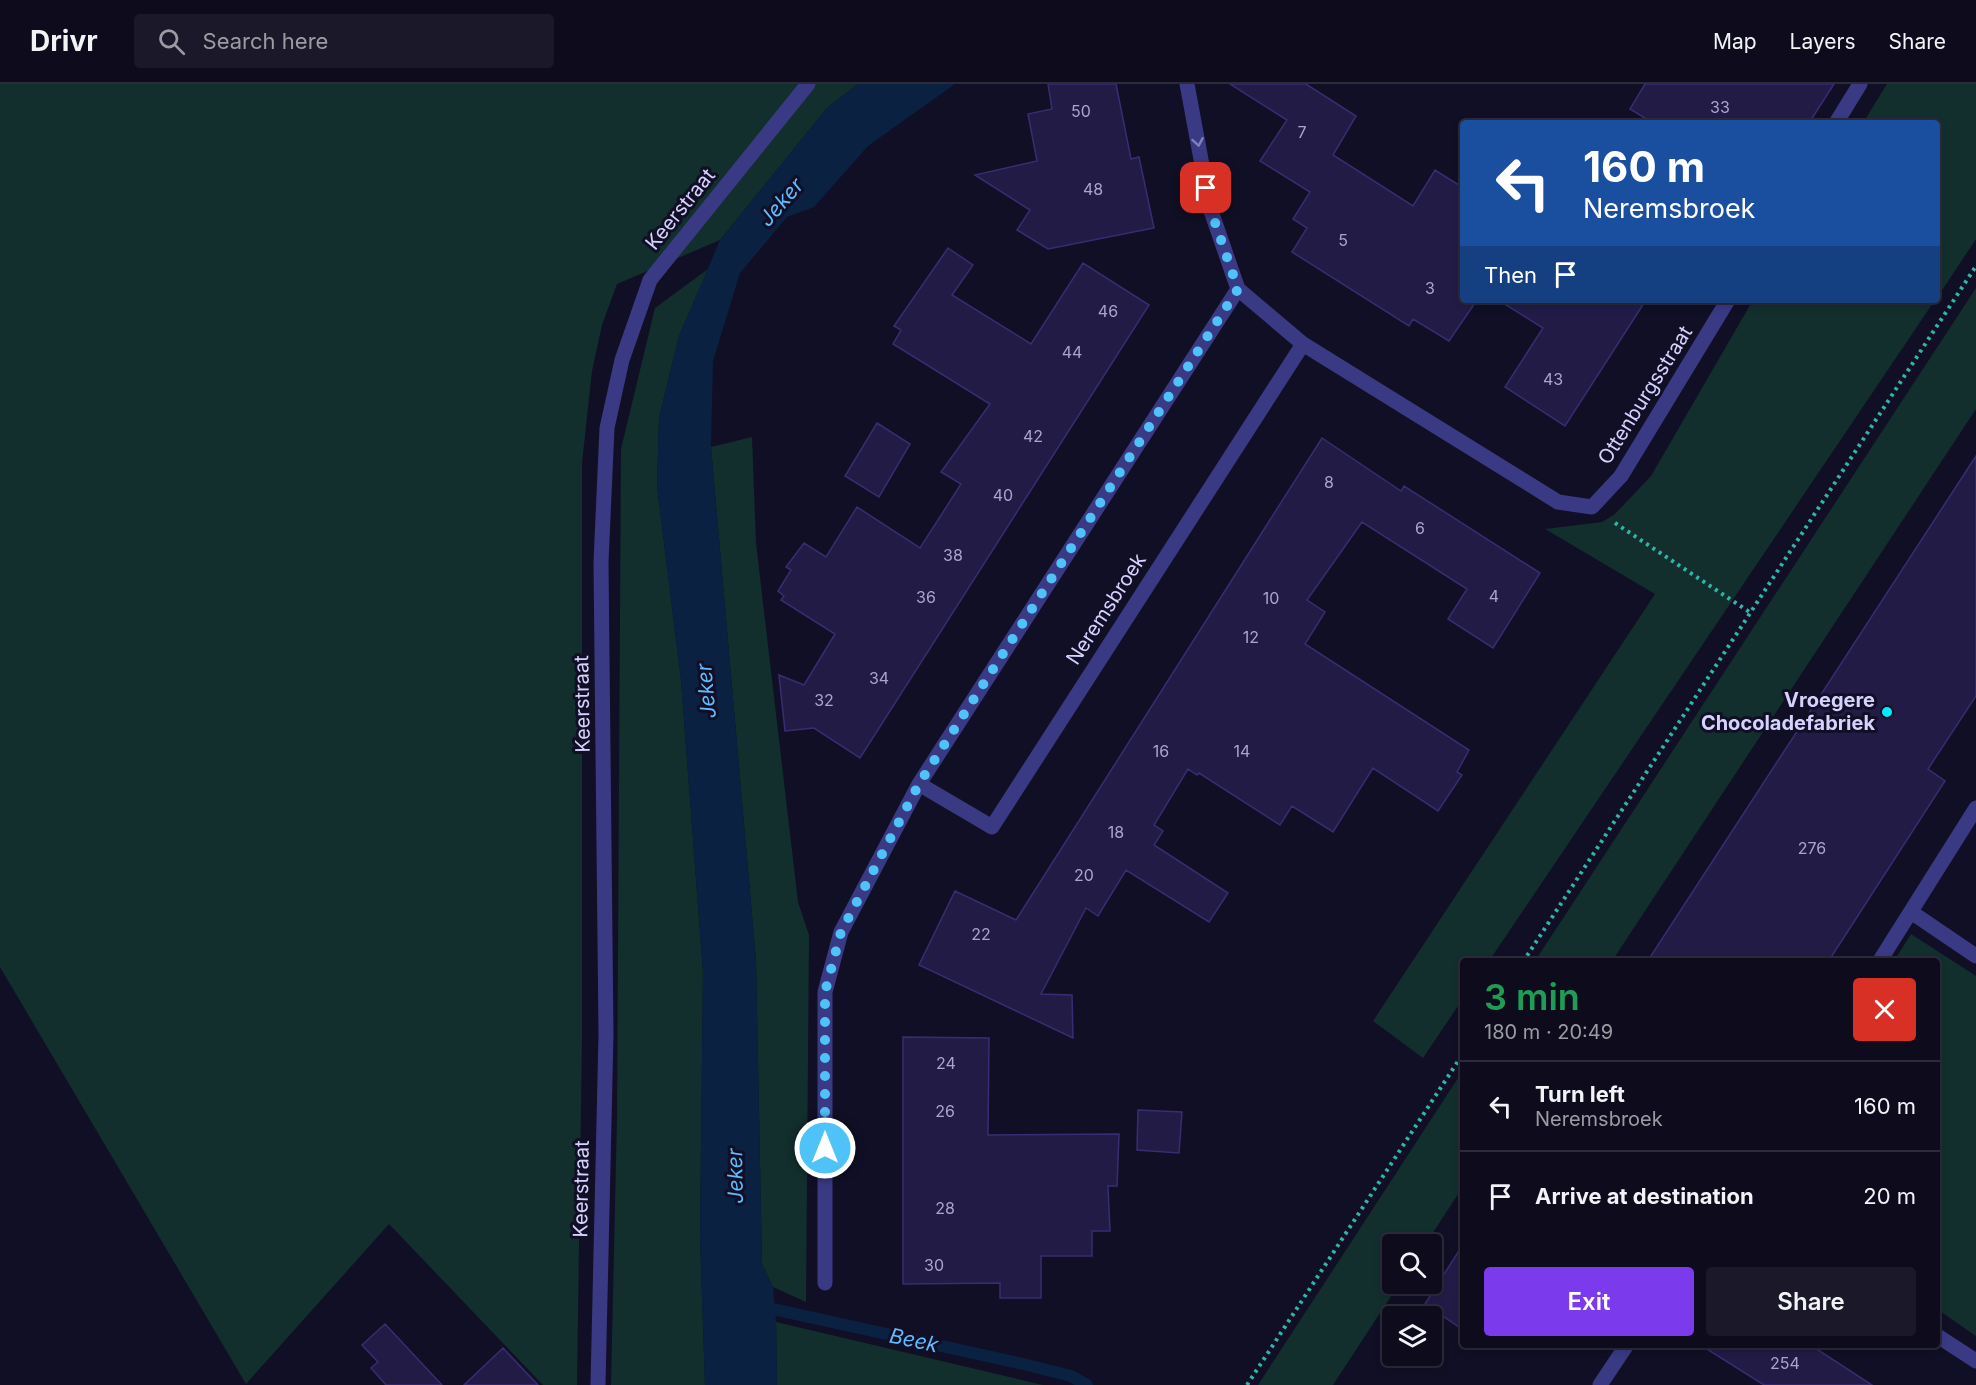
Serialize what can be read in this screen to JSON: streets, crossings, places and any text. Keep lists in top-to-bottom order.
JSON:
{
  "streets": {
    "street": ["Keerstraat", "Ottenburgsstraat", "Neremsbroek"]
  },
  "water": ["Jeker", "Beek"],
  "places": ["Vroegere Chocoladefabriek"],
  "house_numbers": [
    "33",
    "50",
    "7",
    "48",
    "5",
    "3",
    "46",
    "44",
    "43",
    "42",
    "8",
    "40",
    "6",
    "38",
    "4",
    "36",
    "10",
    "12",
    "34",
    "32",
    "16",
    "14",
    "18",
    "276",
    "20",
    "22",
    "24",
    "26",
    "28",
    "30",
    "254"
  ],
  "page": {
    "header": "Drivr",
    "search": "Search here",
    "nav": ["Map", "Layers", "Share"],
    "turn": ["160 m", "Neremsbroek"],
    "then": "Then",
    "heading": ["3 min", "180 m · 20:49"],
    "list": [
      {
        "name": "Turn left",
        "note": "Neremsbroek",
        "value": "160 m"
      },
      {
        "name": "Arrive at destination",
        "value": "20 m"
      }
    ],
    "buttons": ["Exit", "Share"]
  }
}
